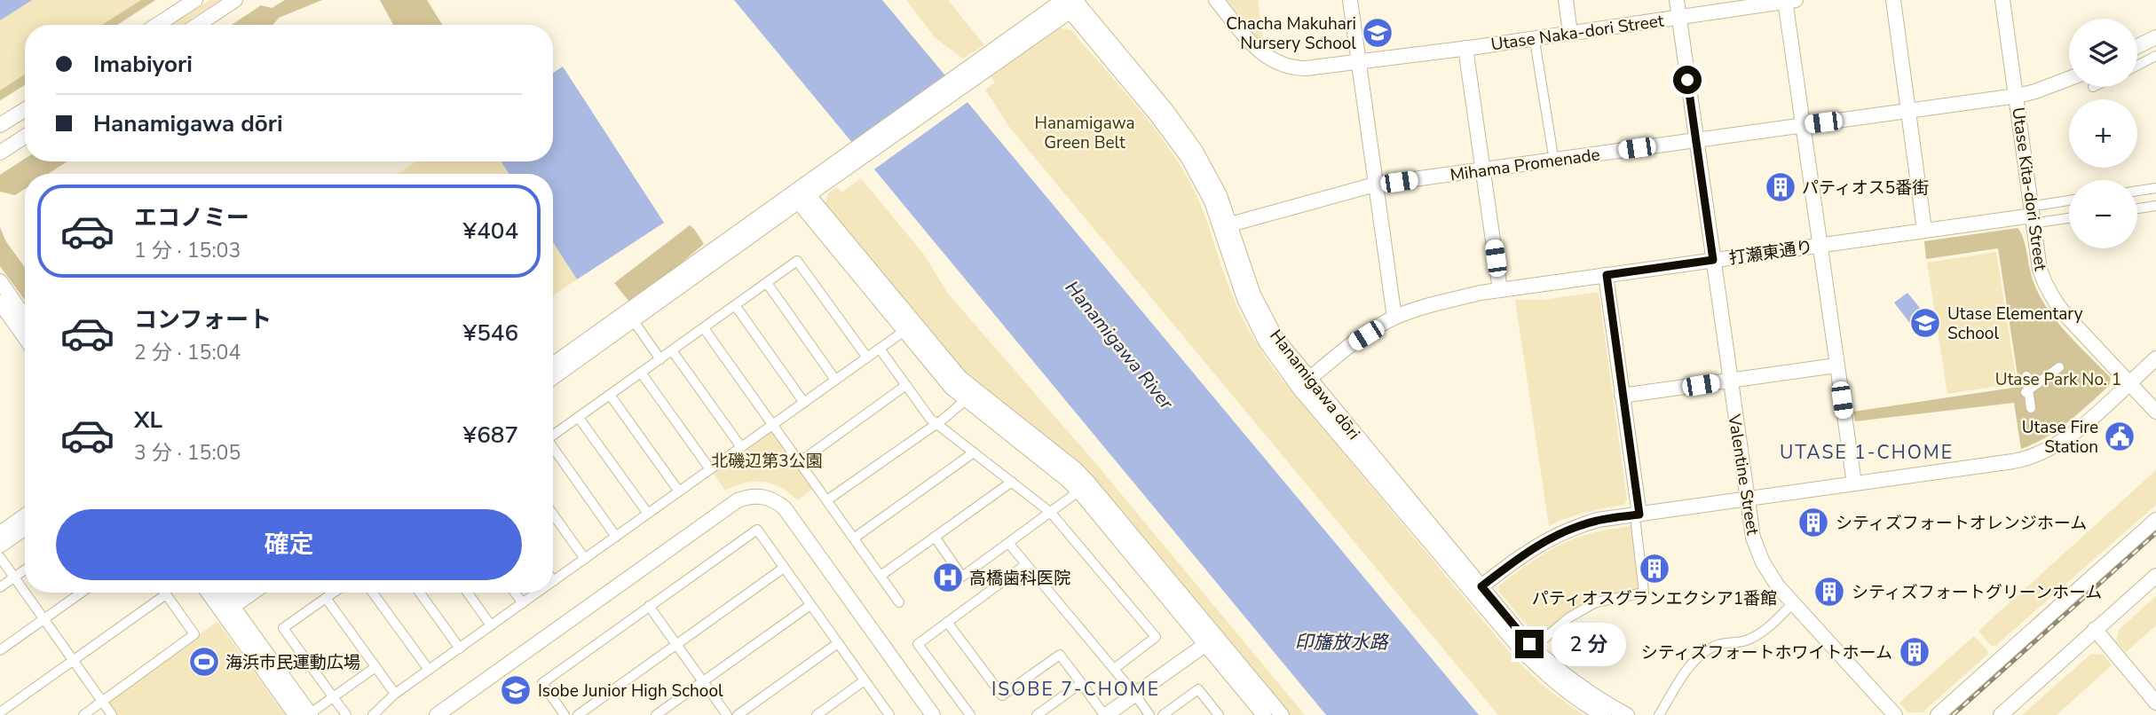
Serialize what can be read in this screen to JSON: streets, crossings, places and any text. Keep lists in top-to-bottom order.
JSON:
{
  "streets": {
    "street": [
      "Utase Naka-dori Street",
      "Mihama Promenade",
      "Utase Kita-dori Street",
      "打瀬東通り",
      "Hanamigawa dōri",
      "Valentine Street"
    ]
  },
  "crossings": [
    ["Utase Naka-dori Street", "Valentine Street"],
    ["Mihama Promenade", "Utase Kita-dori Street"],
    ["Mihama Promenade", "Hanamigawa dōri"],
    ["Mihama Promenade", "Valentine Street"],
    ["Utase Kita-dori Street", "打瀬東通り"],
    ["打瀬東通り", "Hanamigawa dōri"],
    ["打瀬東通り", "Valentine Street"]
  ],
  "districts": ["UTASE 1-CHOME", "ISOBE 7-CHOME"],
  "water": ["Hanamigawa River", "印旛放水路"],
  "parks": ["Hanamigawa Green Belt", "Utase Park No. 1", "北磯辺第3公園"],
  "places": {
    "school or university": ["Chacha Makuhari Nursery School", "Utase Elementary School", "Isobe Junior High School"],
    "building": [
      "パティオス5番街",
      "シティズフォートオレンジホーム",
      "パティオスグランエクシア1番館",
      "シティズフォートグリーンホーム",
      "シティズフォートホワイトホーム"
    ],
    "public building": ["Utase Fire Station"],
    "hospital": ["高橋歯科医院"],
    "sports": ["海浜市民運動広場"]
  },
  "page": {
    "map_buttons": ["+", "−"],
    "banner": ["Imabiyori", "Hanamigawa dōri"],
    "list": [
      {
        "name": "エコノミー",
        "note": "1 分 · 15:03",
        "value": "¥404"
      },
      {
        "name": "コンフォート",
        "note": "2 分 · 15:04",
        "value": "¥546"
      },
      {
        "name": "XL",
        "note": "3 分 · 15:05",
        "value": "¥687"
      }
    ],
    "buttons": "確定",
    "bubble": "2 分"
  }
}
